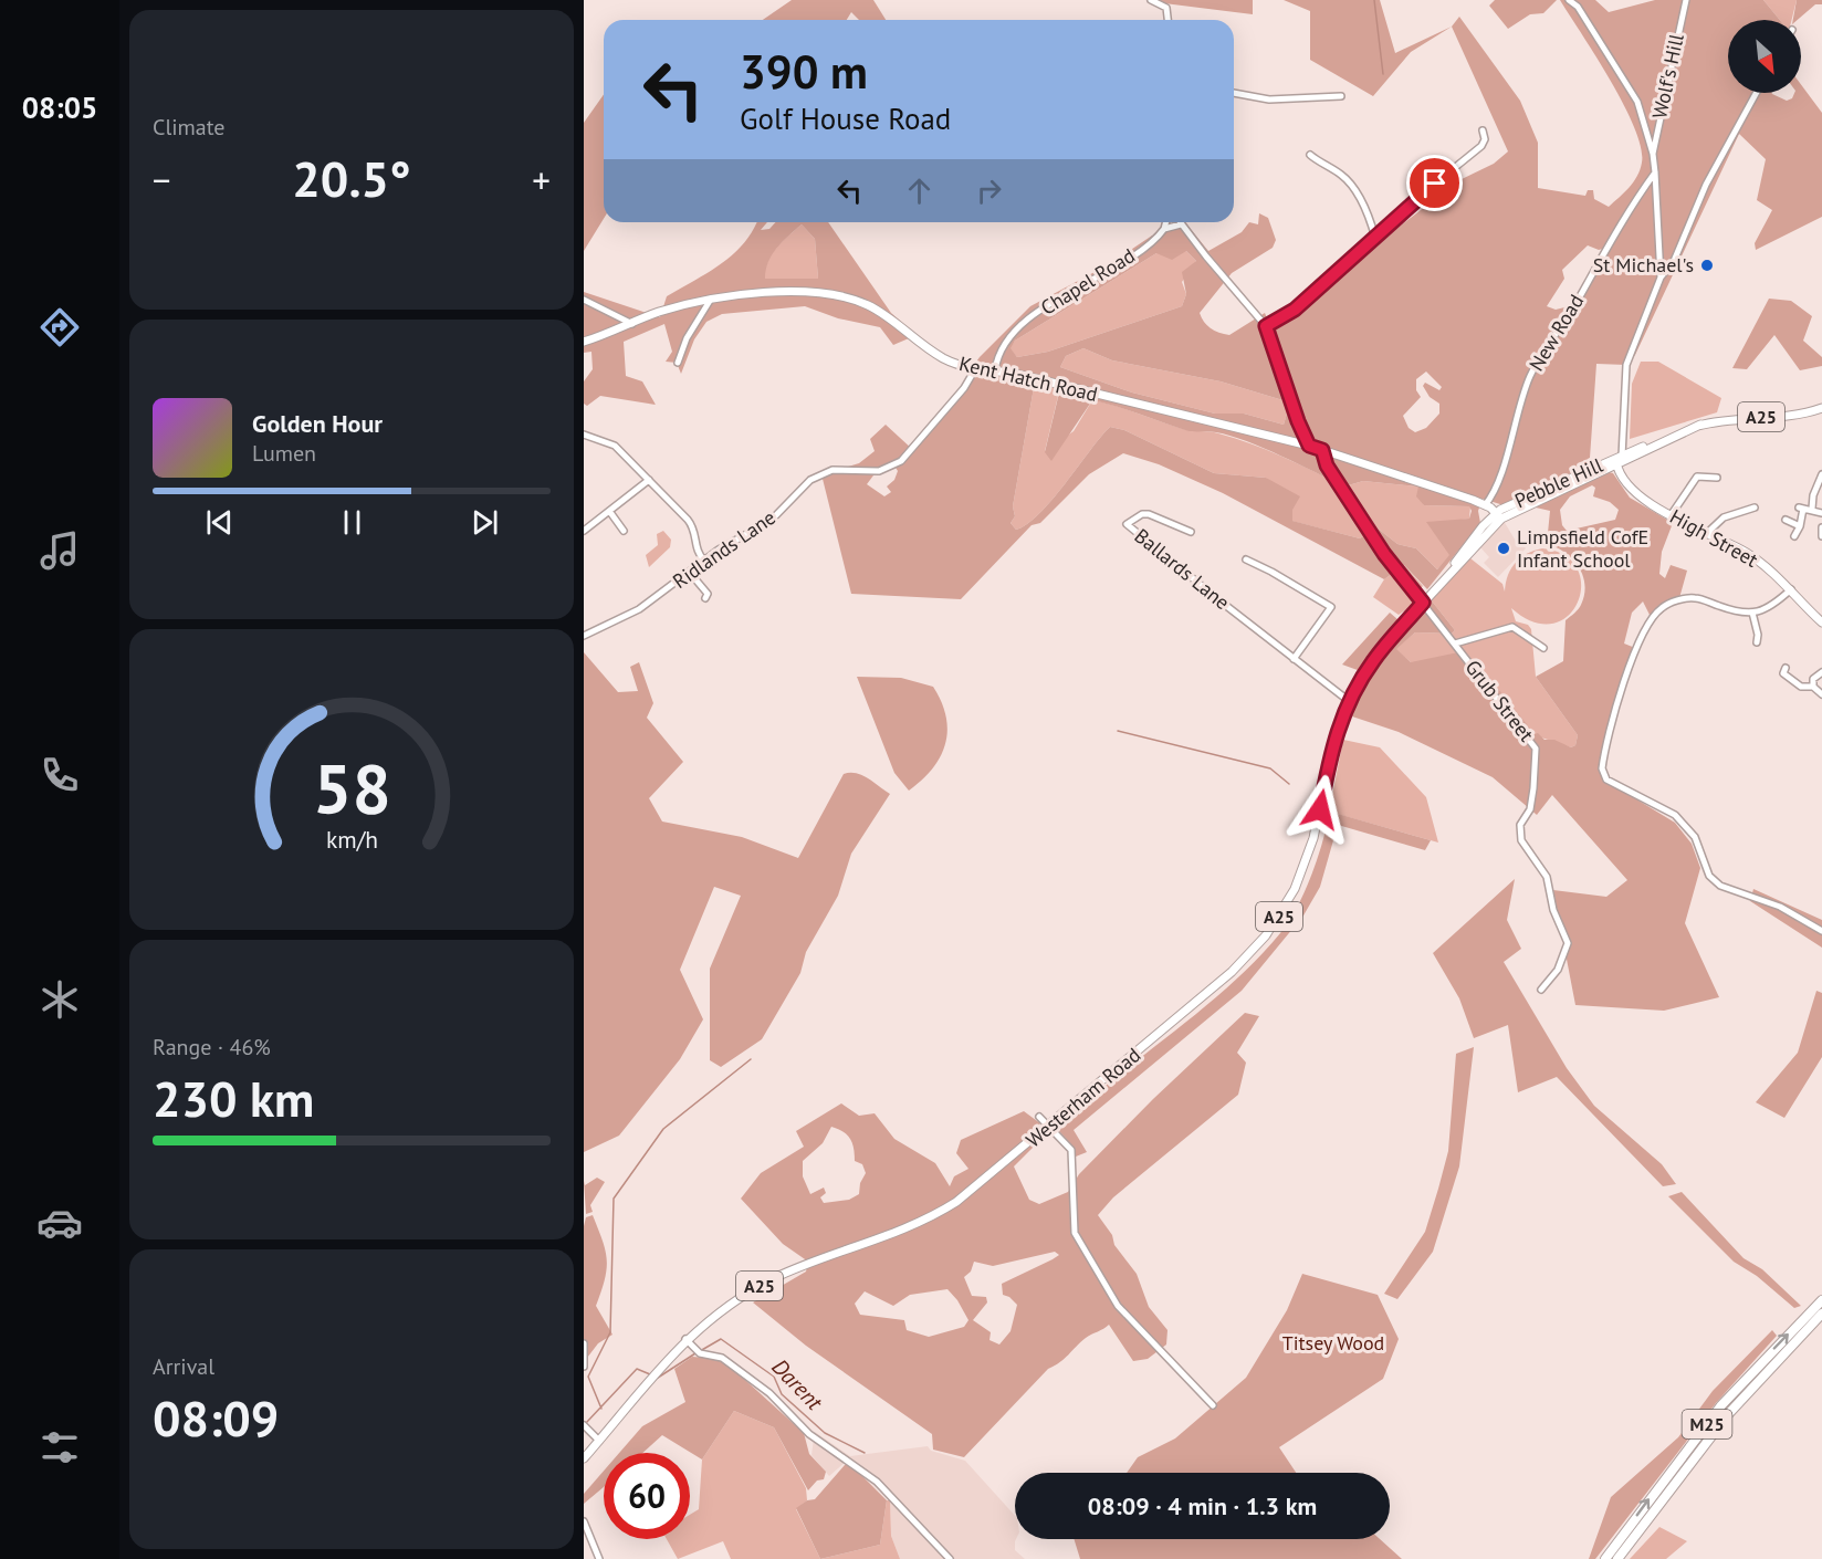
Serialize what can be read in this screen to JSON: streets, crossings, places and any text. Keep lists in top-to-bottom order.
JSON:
{
  "streets": {
    "highway": ["M25"],
    "main road": [
      "Kent Hatch Road",
      "A25",
      "Pebble Hill",
      "High Street",
      "Westerham Road"
    ],
    "street": [
      "Wolf's Hill",
      "Chapel Road",
      "New Road",
      "Ridlands Lane",
      "Ballards Lane",
      "Grub Street"
    ]
  },
  "crossings": [
    ["Chapel Road", "Kent Hatch Road"],
    ["New Road", "Kent Hatch Road"],
    ["Kent Hatch Road", "Ridlands Lane"],
    ["Kent Hatch Road", "Grub Street"],
    ["A25", "Pebble Hill"],
    ["A25", "High Street"],
    ["Pebble Hill", "High Street"],
    ["Pebble Hill", "Westerham Road"],
    ["Ballards Lane", "Westerham Road"],
    ["Grub Street", "Westerham Road"]
  ],
  "water": ["Darent"],
  "parks": ["Titsey Wood"],
  "places": ["St Michael's", "Limpsfield CofE Infant School"],
  "north": "bottom right",
  "page": {
    "tabs": "08:05",
    "tile": [
      "Climate",
      ["Range · 46%", "230 km"],
      ["Arrival", "08:09"]
    ],
    "turn": ["390 m", "Golf House Road"],
    "heat": ["−", "20.5°", "+"],
    "song": ["Golden Hour", "Lumen"],
    "limit": "60",
    "trip": "08:09 · 4 min · 1.3 km",
    "gauge": ["58", "km/h"]
  }
}
